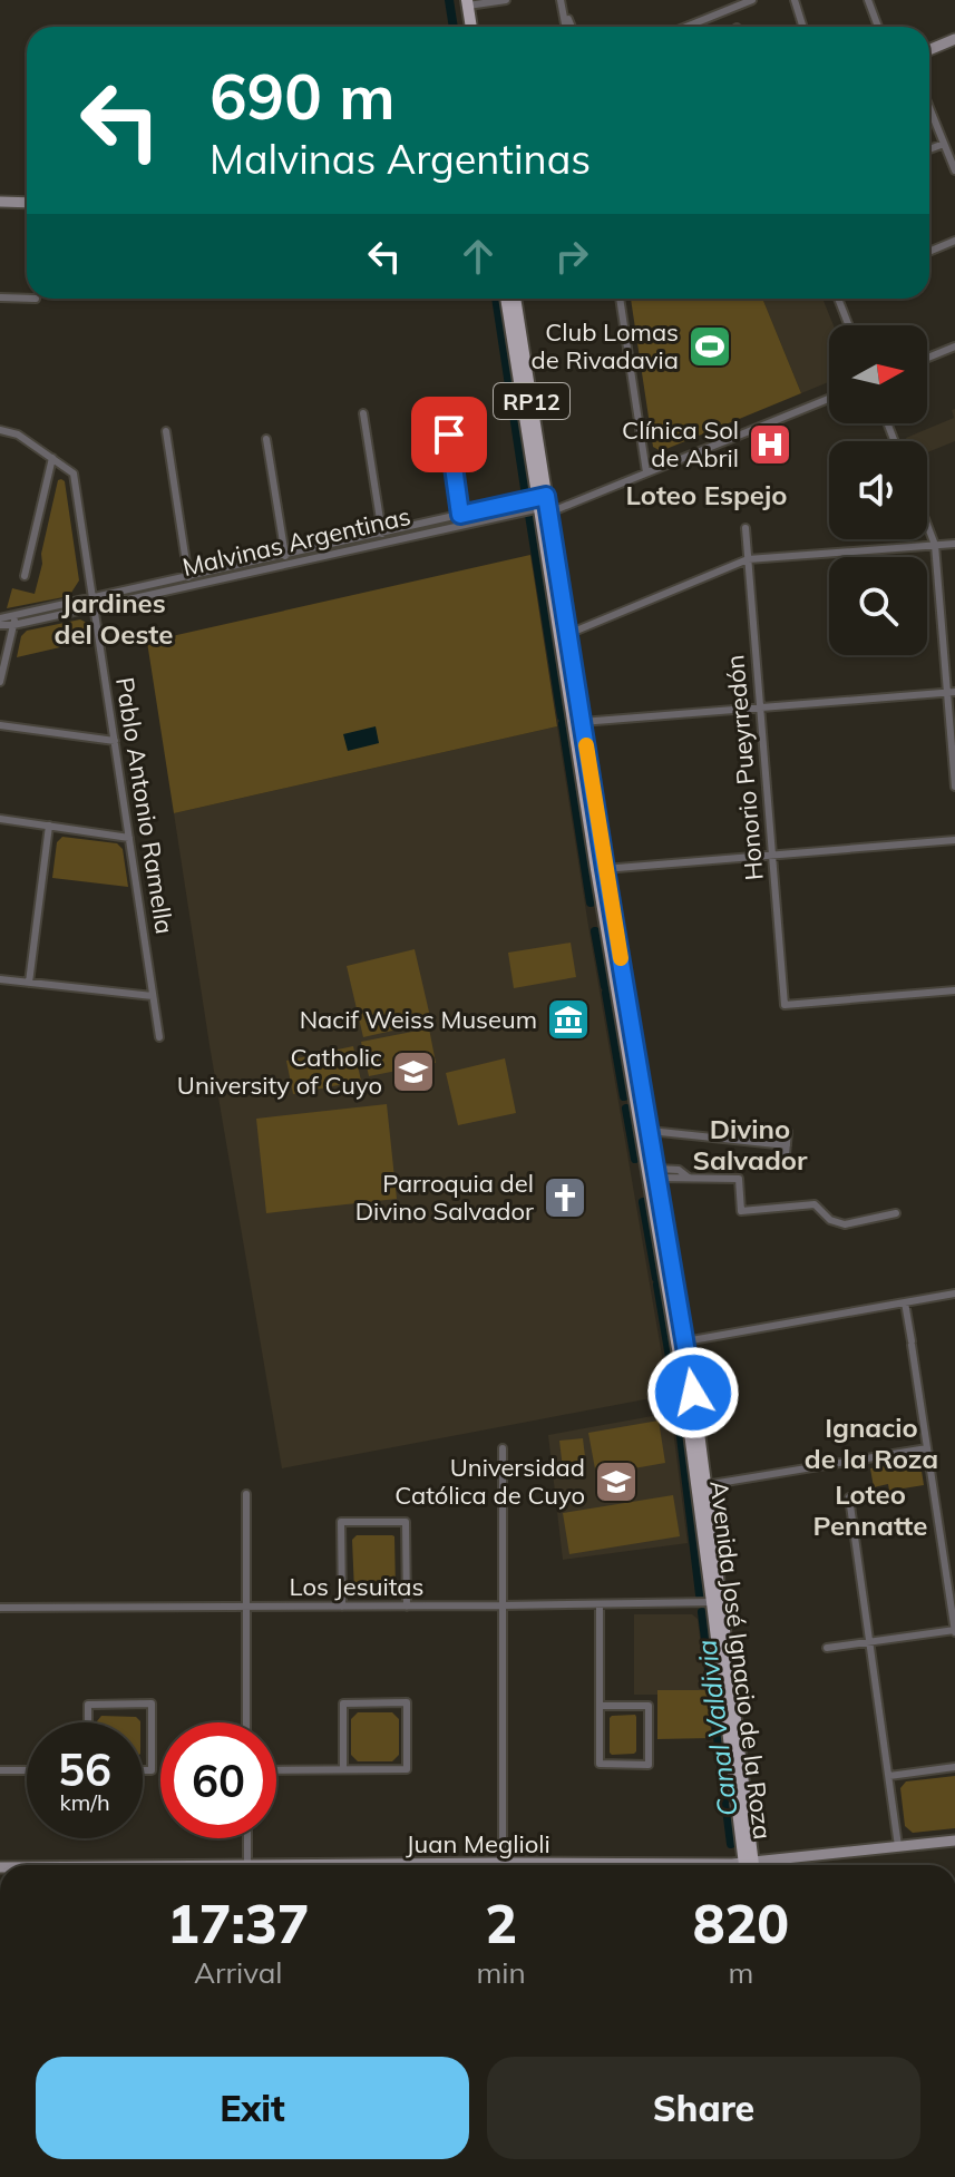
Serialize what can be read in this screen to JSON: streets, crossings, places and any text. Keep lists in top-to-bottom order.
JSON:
{
  "streets": {
    "main road": ["RP12", "Avenida José Ignacio de la Roza", "Juan Meglioli"],
    "street": [
      "Malvinas Argentinas",
      "Honorio Pueyrredón",
      "Pablo Antonio Ramella",
      "Los Jesuitas"
    ]
  },
  "crossings": [
    ["Malvinas Argentinas", "Pablo Antonio Ramella"],
    ["Malvinas Argentinas", "Avenida José Ignacio de la Roza"],
    ["Los Jesuitas", "Avenida José Ignacio de la Roza"]
  ],
  "districts": [
    "Loteo Espejo",
    "Jardines del Oeste",
    "Divino Salvador",
    "Ignacio de la Roza",
    "Loteo Pennatte"
  ],
  "water": ["Canal Valdivia"],
  "places": {
    "sports": ["Club Lomas de Rivadavia"],
    "hospital": ["Clínica Sol de Abril"],
    "museum": ["Nacif Weiss Museum"],
    "school or university": ["Catholic University of Cuyo", "Universidad Católica de Cuyo"],
    "church": ["Parroquia del Divino Salvador"]
  },
  "north": "right",
  "page": {
    "turn": ["690 m", "Malvinas Argentinas"],
    "speed": "56 km/h",
    "limit": "60",
    "eta": [
      "17:37",
      "Arrival",
      "2",
      "min",
      "820",
      "m"
    ],
    "buttons": ["Exit", "Share"]
  }
}
